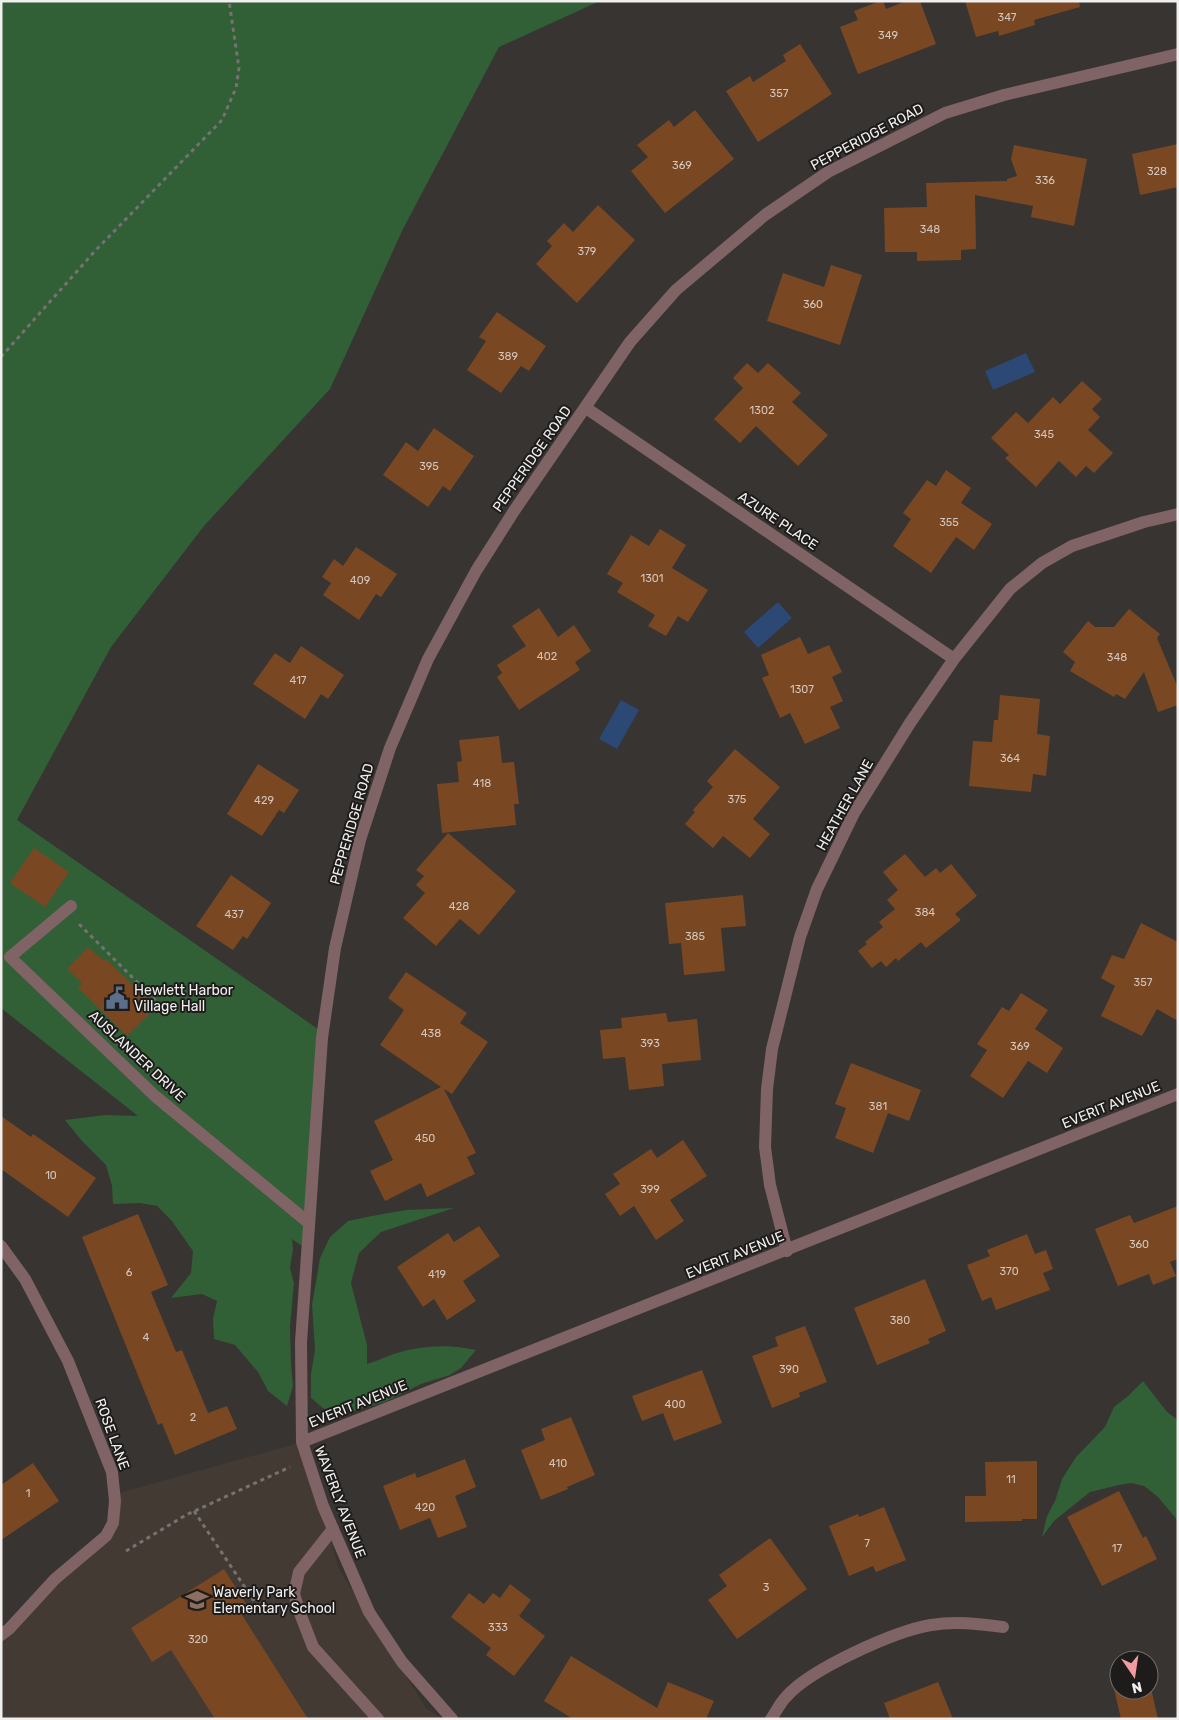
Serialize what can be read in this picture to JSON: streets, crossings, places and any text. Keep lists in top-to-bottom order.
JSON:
{
  "streets": {
    "street": [
      "PEPPERIDGE ROAD",
      "AZURE PLACE",
      "HEATHER LANE",
      "AUSLANDER DRIVE",
      "EVERIT AVENUE",
      "ROSE LANE",
      "WAVERLY AVENUE"
    ]
  },
  "crossings": [
    ["PEPPERIDGE ROAD", "AZURE PLACE"],
    ["PEPPERIDGE ROAD", "WAVERLY AVENUE"],
    ["AZURE PLACE", "HEATHER LANE"],
    ["HEATHER LANE", "EVERIT AVENUE"],
    ["AUSLANDER DRIVE", "WAVERLY AVENUE"],
    ["EVERIT AVENUE", "WAVERLY AVENUE"]
  ],
  "places": {
    "public building": ["Hewlett Harbor Village Hall"],
    "school or university": ["Waverly Park Elementary School"]
  },
  "house_numbers": [
    "347",
    "349",
    "357",
    "369",
    "328",
    "336",
    "348",
    "379",
    "360",
    "389",
    "1302",
    "345",
    "395",
    "355",
    "1301",
    "409",
    "402",
    "348",
    "417",
    "1307",
    "364",
    "418",
    "375",
    "429",
    "428",
    "384",
    "437",
    "385",
    "357",
    "438",
    "393",
    "369",
    "381",
    "450",
    "10",
    "399",
    "360",
    "370",
    "6",
    "419",
    "380",
    "4",
    "390",
    "400",
    "2",
    "410",
    "11",
    "1",
    "420",
    "7",
    "17",
    "3",
    "333",
    "320"
  ],
  "north": "bottom"
}
